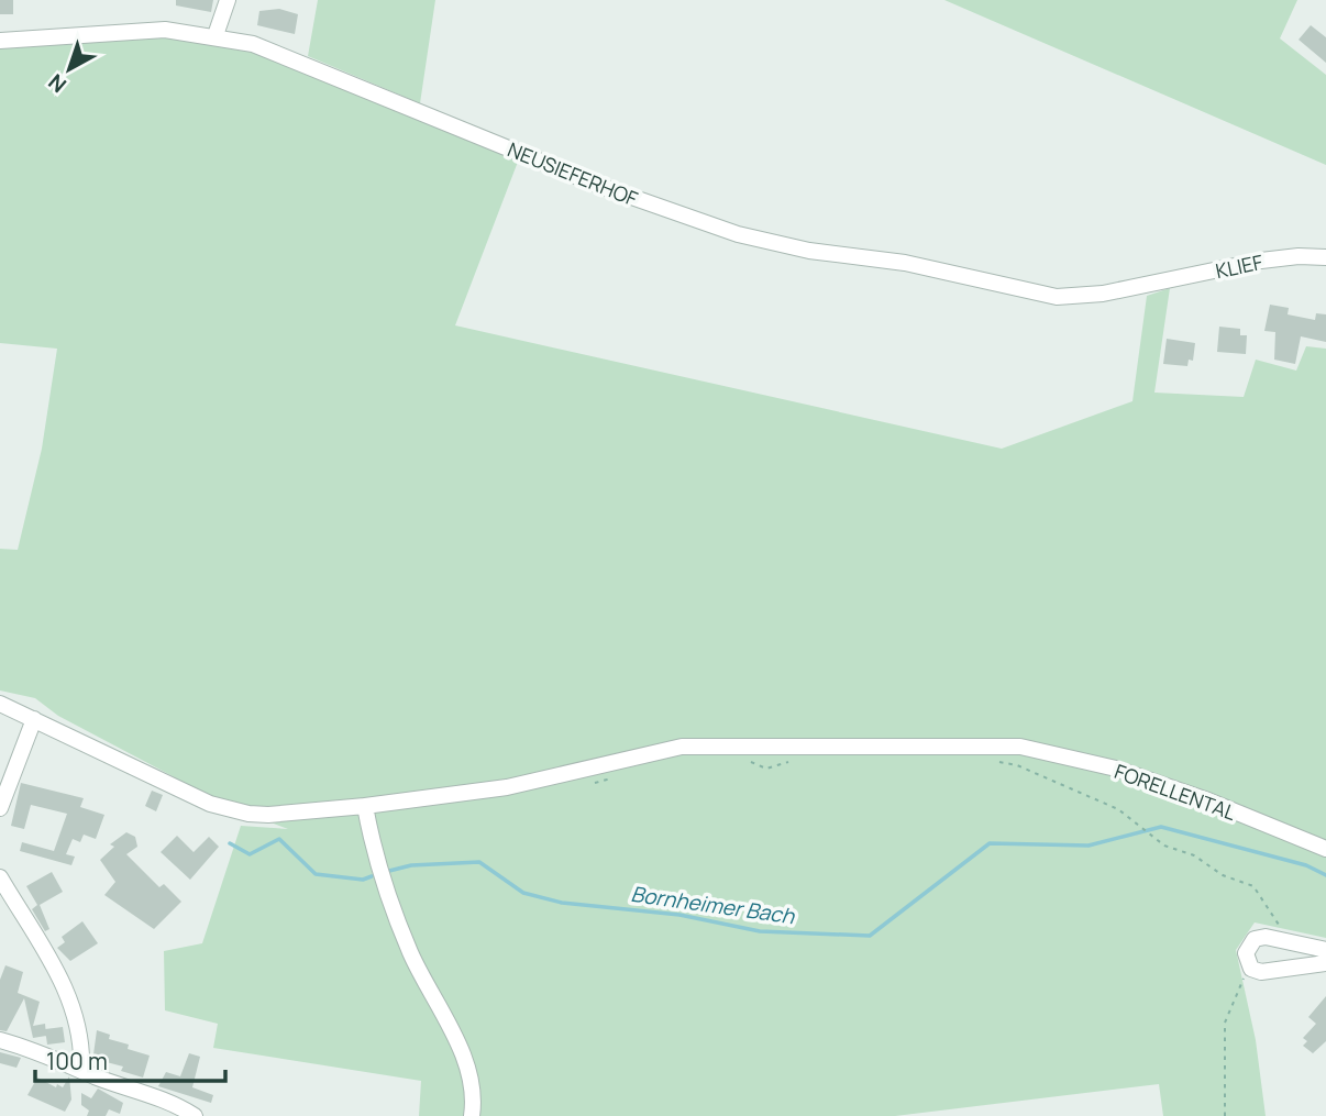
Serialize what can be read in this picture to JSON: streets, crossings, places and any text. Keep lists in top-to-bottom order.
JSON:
{
  "streets": {
    "street": ["NEUSIEFERHOF", "KLIEF", "FORELLENTAL"]
  },
  "crossings": [
    ["NEUSIEFERHOF", "KLIEF"]
  ],
  "water": ["Bornheimer Bach"],
  "scale_bar": "100 m",
  "north": "bottom left"
}
